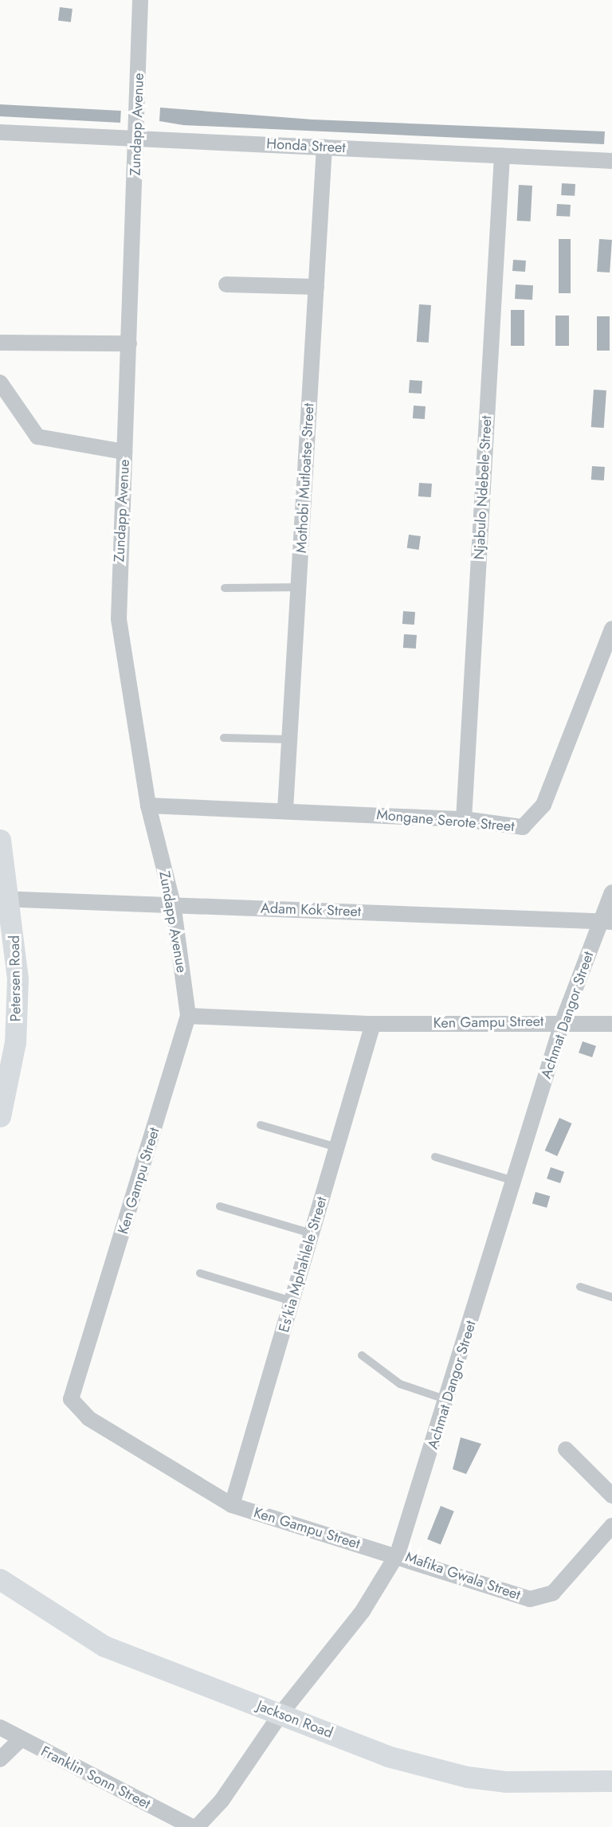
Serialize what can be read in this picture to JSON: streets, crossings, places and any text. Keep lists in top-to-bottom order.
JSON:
{
  "streets": {
    "street": [
      "Zundapp Avenue",
      "Honda Street",
      "Mothobi Mutloatse Street",
      "Njabulo Ndebele Street",
      "Mongane Serote Street",
      "Adam Kok Street",
      "Petersen Road",
      "Achmat Dangor Street",
      "Ken Gampu Street",
      "Es'kia Mphahlele Street",
      "Mafika Gwala Street",
      "Jackson Road",
      "Franklin Sonn Street"
    ]
  },
  "crossings": [
    ["Zundapp Avenue", "Honda Street"],
    ["Zundapp Avenue", "Mongane Serote Street"],
    ["Zundapp Avenue", "Adam Kok Street"],
    ["Zundapp Avenue", "Ken Gampu Street"],
    ["Honda Street", "Mothobi Mutloatse Street"],
    ["Honda Street", "Njabulo Ndebele Street"],
    ["Mothobi Mutloatse Street", "Mongane Serote Street"],
    ["Njabulo Ndebele Street", "Mongane Serote Street"],
    ["Adam Kok Street", "Petersen Road"],
    ["Adam Kok Street", "Achmat Dangor Street"],
    ["Achmat Dangor Street", "Ken Gampu Street"],
    ["Achmat Dangor Street", "Mafika Gwala Street"],
    ["Achmat Dangor Street", "Jackson Road"],
    ["Ken Gampu Street", "Es'kia Mphahlele Street"],
    ["Ken Gampu Street", "Mafika Gwala Street"]
  ]
}
